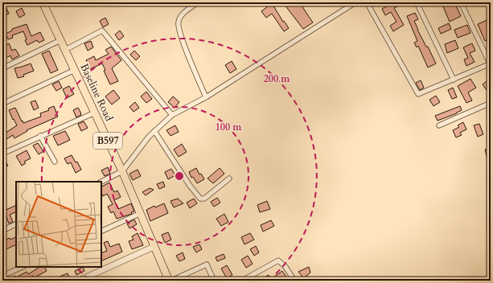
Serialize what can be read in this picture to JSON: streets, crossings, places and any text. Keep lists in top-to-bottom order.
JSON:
{
  "streets": {
    "main road": ["Baseline Road", "B597"]
  },
  "rings": ["200 m", "100 m"]
}
